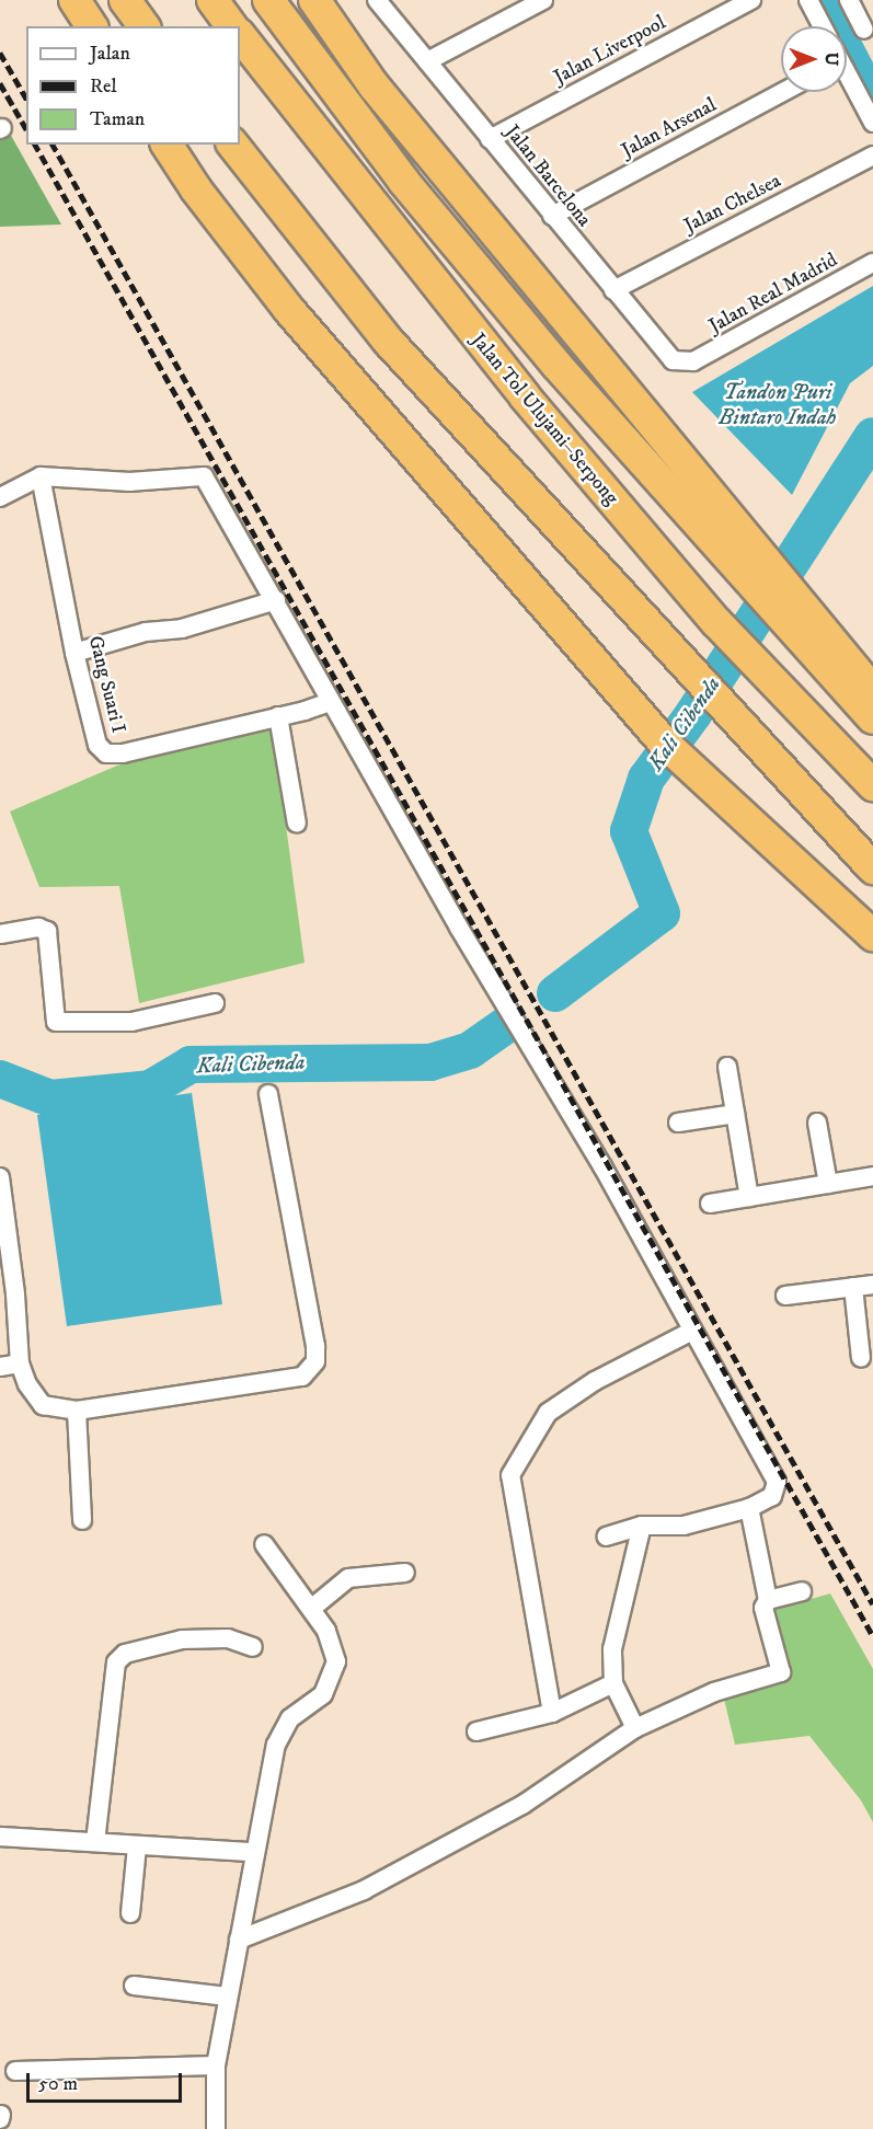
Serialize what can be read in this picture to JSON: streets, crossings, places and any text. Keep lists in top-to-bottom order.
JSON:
{
  "streets": {
    "highway": ["Jalan Tol Ulujami–Serpong"],
    "street": [
      "Jalan Liverpool",
      "Jalan Arsenal",
      "Jalan Barcelona",
      "Jalan Chelsea",
      "Jalan Real Madrid",
      "Gang Suari I"
    ]
  },
  "crossings": [
    ["Jalan Liverpool", "Jalan Barcelona"],
    ["Jalan Arsenal", "Jalan Barcelona"],
    ["Jalan Barcelona", "Jalan Chelsea"],
    ["Jalan Barcelona", "Jalan Real Madrid"]
  ],
  "water": ["Tandon Puri Bintaro Indah", "Kali Cibenda"],
  "legend": ["Jalan", "Rel", "Taman"],
  "scale_bar": "50 m",
  "north": "right"
}
